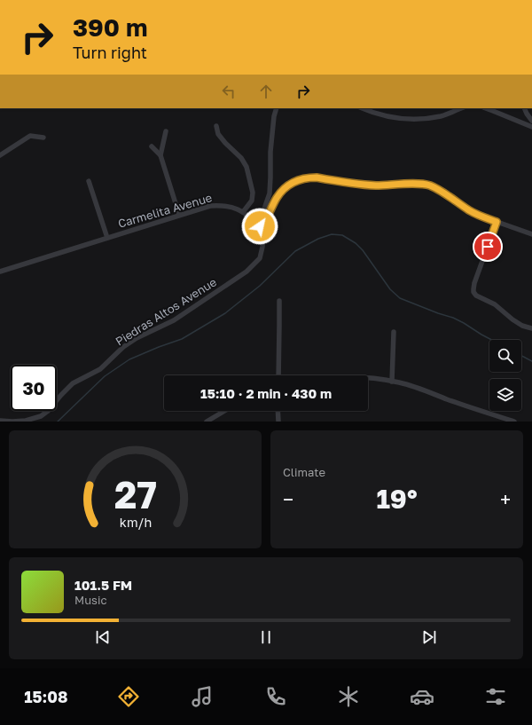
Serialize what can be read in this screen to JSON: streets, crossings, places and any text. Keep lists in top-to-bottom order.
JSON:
{
  "streets": {
    "street": ["Carmelita Avenue", "Piedras Altos Avenue"]
  },
  "crossings": [
    ["Carmelita Avenue", "Piedras Altos Avenue"]
  ],
  "page": {
    "turn": ["390 m", "Turn right"],
    "limit": "30",
    "trip": "15:10 · 2 min · 430 m",
    "tile": "Climate",
    "heat": ["−", "19°", "+"],
    "song": ["101.5 FM", "Music"],
    "tabs": "15:08",
    "gauge": ["27", "km/h"]
  }
}
